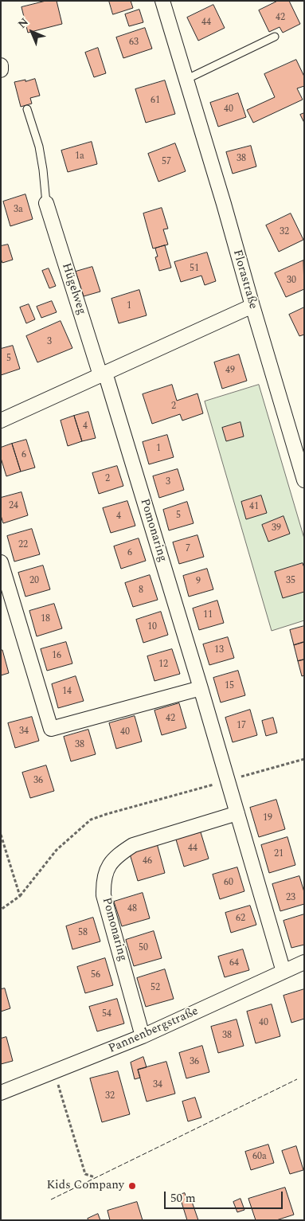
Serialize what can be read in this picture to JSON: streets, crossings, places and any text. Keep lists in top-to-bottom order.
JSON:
{
  "streets": {
    "street": [
      "Florastraße",
      "Hügelweg",
      "Pomonaring",
      "Pannenbergstraße"
    ]
  },
  "crossings": [
    ["Hügelweg", "Pomonaring"],
    ["Pomonaring", "Pannenbergstraße"]
  ],
  "places": ["Kids Company"],
  "house_numbers": [
    "42",
    "44",
    "63",
    "61",
    "40",
    "1a",
    "38",
    "57",
    "3a",
    "32",
    "51",
    "30",
    "1",
    "3",
    "5",
    "49",
    "2",
    "4",
    "1",
    "6",
    "2",
    "3",
    "24",
    "41",
    "5",
    "4",
    "39",
    "22",
    "7",
    "6",
    "20",
    "35",
    "9",
    "8",
    "11",
    "18",
    "10",
    "13",
    "16",
    "12",
    "15",
    "14",
    "42",
    "17",
    "34",
    "40",
    "38",
    "36",
    "19",
    "44",
    "21",
    "46",
    "60",
    "23",
    "48",
    "62",
    "58",
    "50",
    "64",
    "56",
    "52",
    "54",
    "40",
    "38",
    "36",
    "34",
    "32",
    "60a"
  ],
  "scale_bar": "50 m",
  "north": "top left"
}
